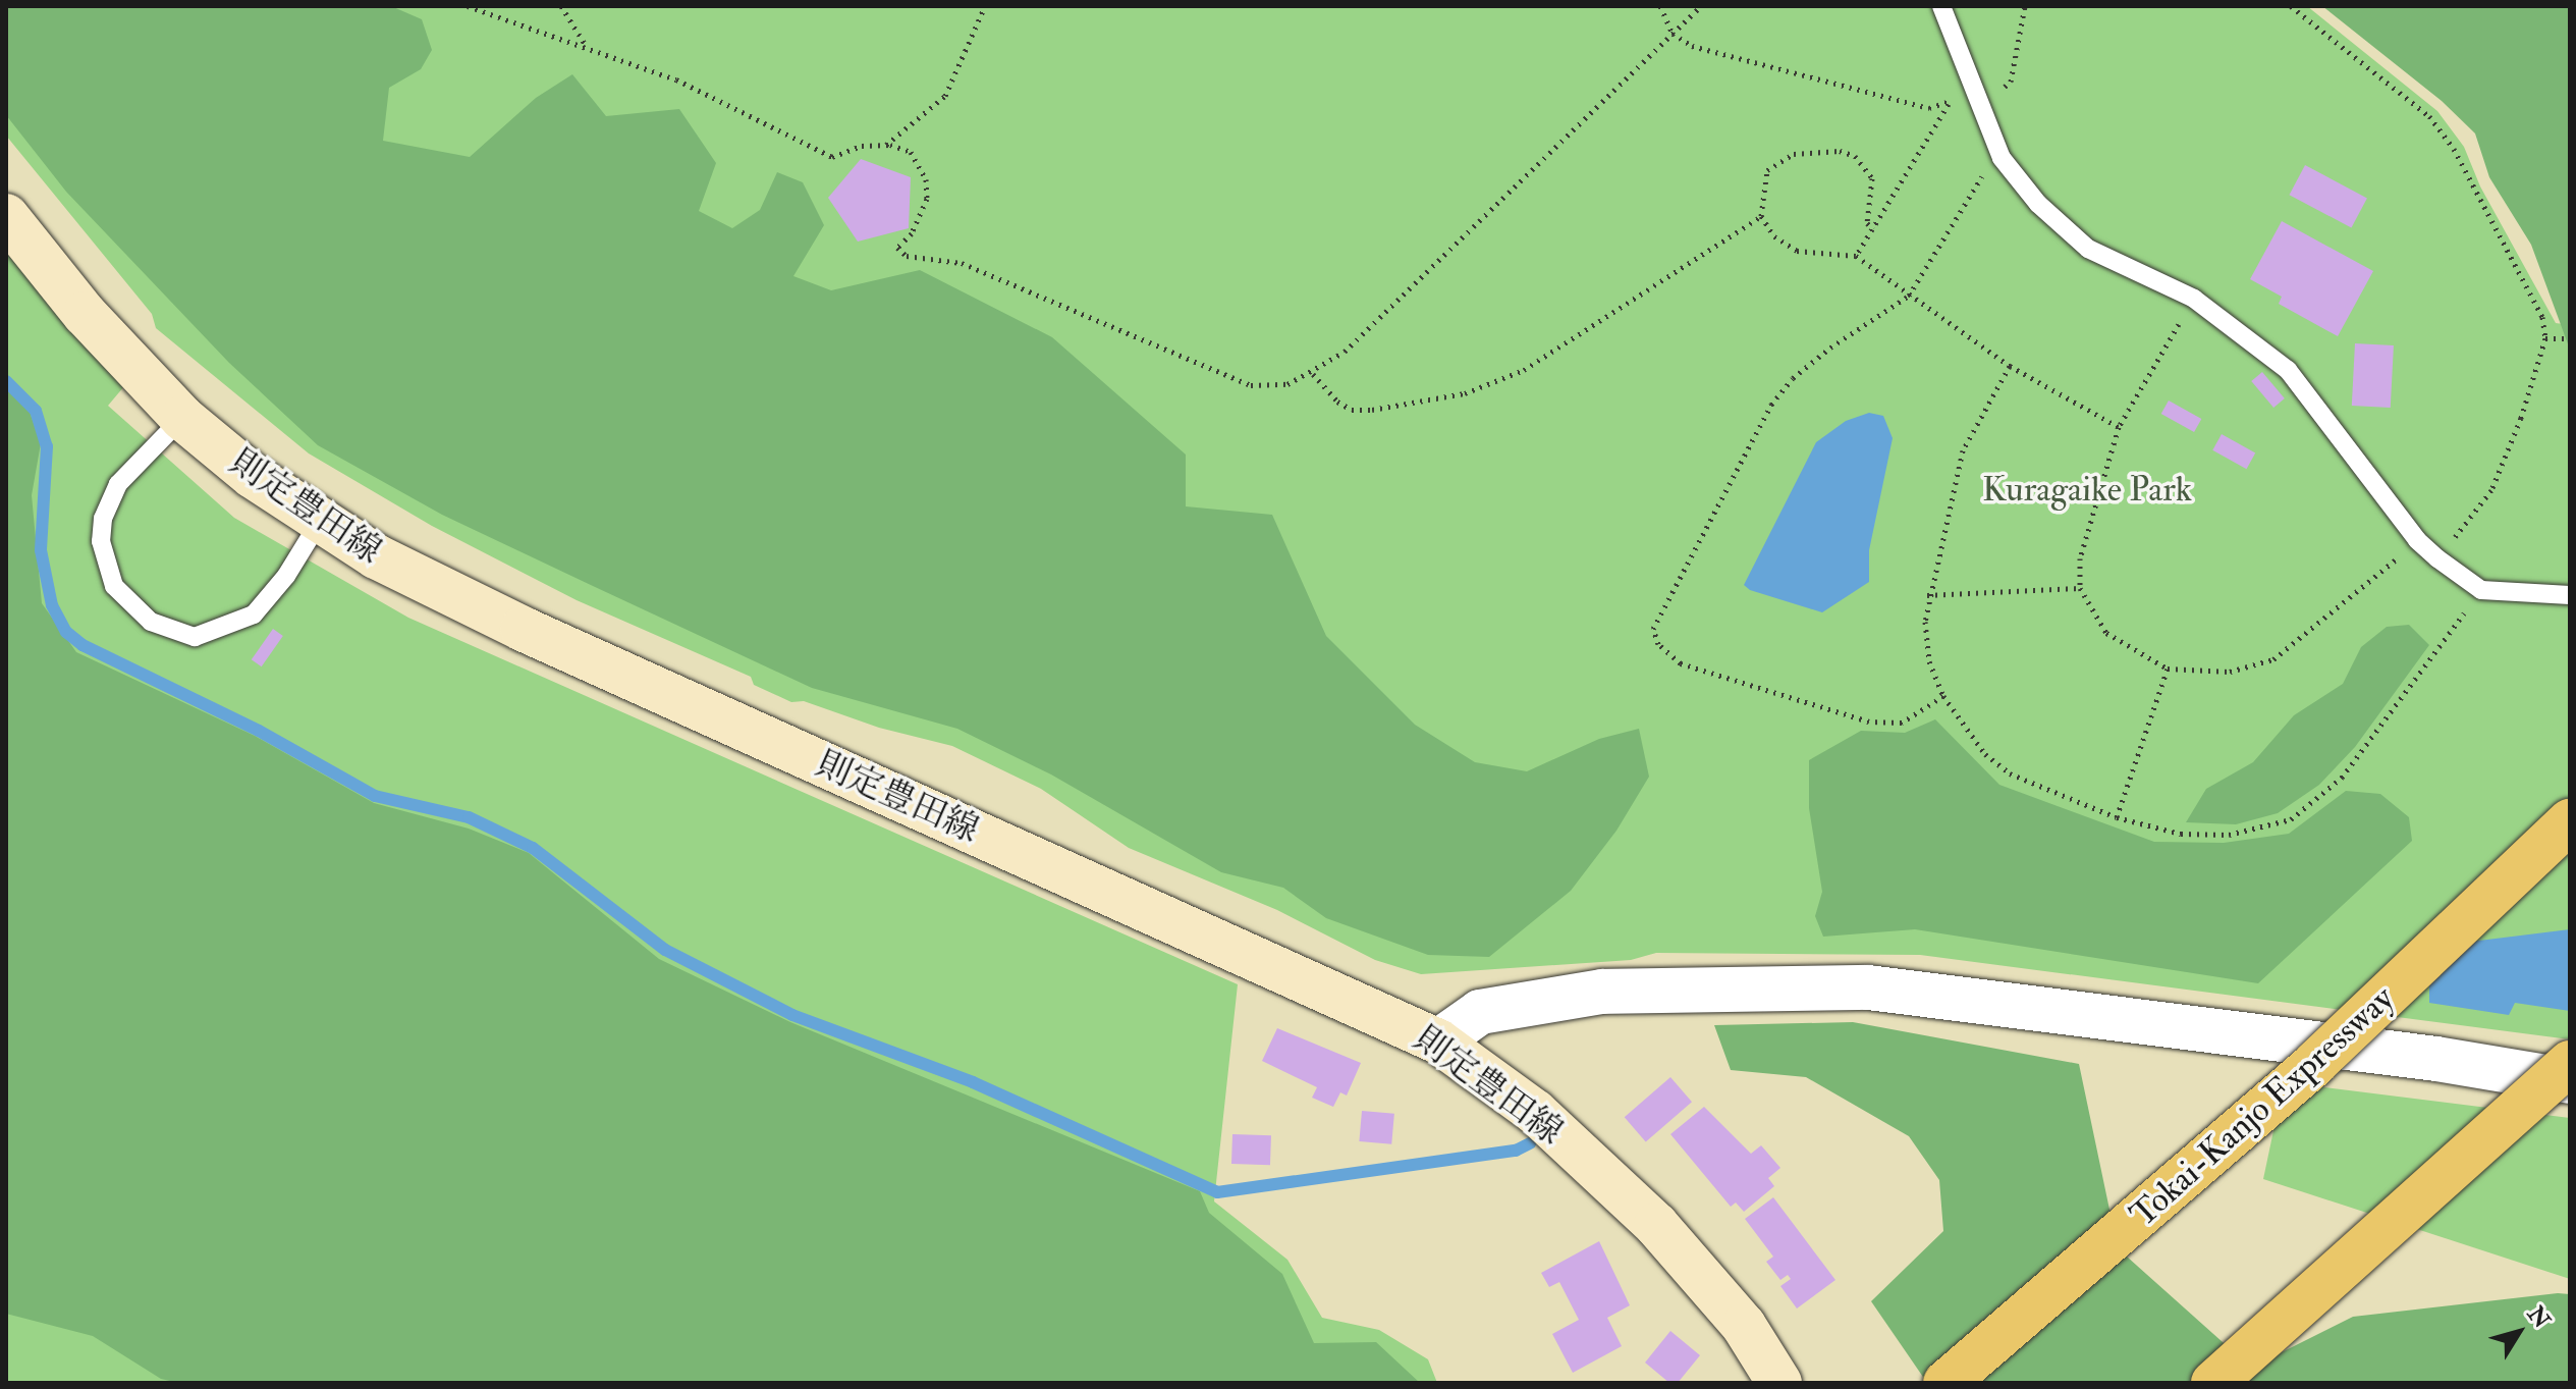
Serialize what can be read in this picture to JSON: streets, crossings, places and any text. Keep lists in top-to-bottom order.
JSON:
{
  "streets": {
    "highway": ["Tokai-Kanjo Expressway"],
    "main road": ["則定豊田線"]
  },
  "parks": ["Kuragaike Park"],
  "north": "top right"
}
